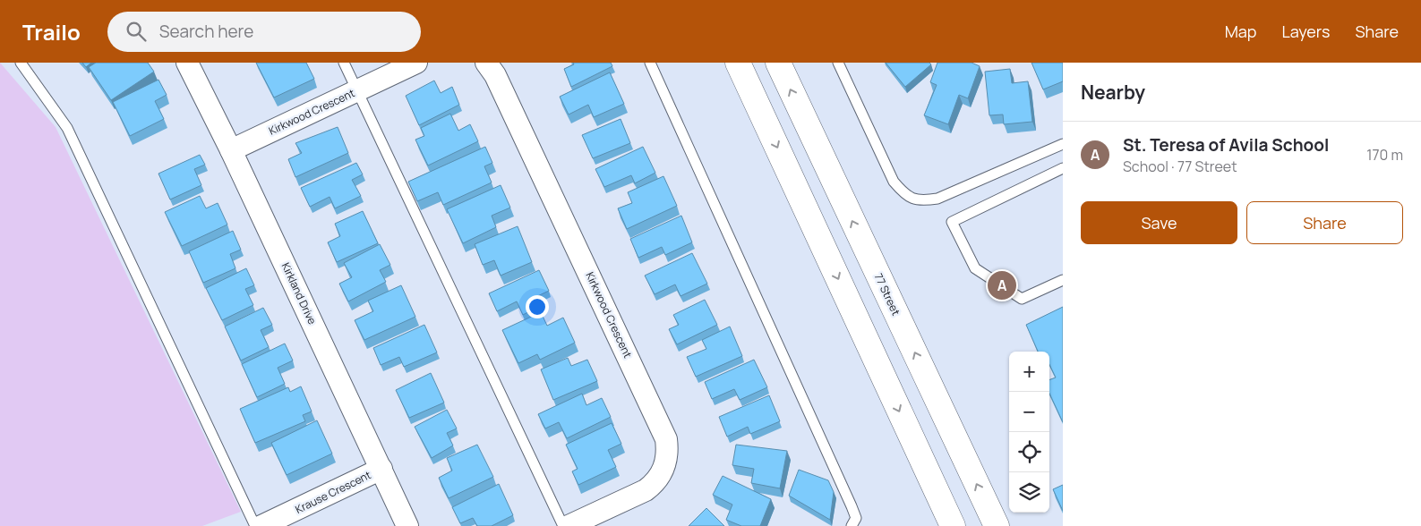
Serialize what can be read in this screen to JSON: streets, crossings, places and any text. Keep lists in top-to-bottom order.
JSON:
{
  "streets": {
    "main road": ["77 Street"],
    "street": ["Kirkwood Crescent", "Kirkland Drive", "Krause Crescent"]
  },
  "crossings": [
    ["Kirkwood Crescent", "Kirkland Drive"],
    ["Kirkland Drive", "Krause Crescent"]
  ],
  "page": {
    "header": "Trailo",
    "search": "Search here",
    "nav": ["Map", "Layers", "Share"],
    "heading": "Nearby",
    "list": [
      {
        "mark": "A",
        "name": "St. Teresa of Avila School",
        "note": "School · 77 Street",
        "value": "170 m"
      }
    ],
    "buttons": ["Save", "Share"],
    "pins": "A",
    "map_buttons": ["+", "−"]
  }
}
